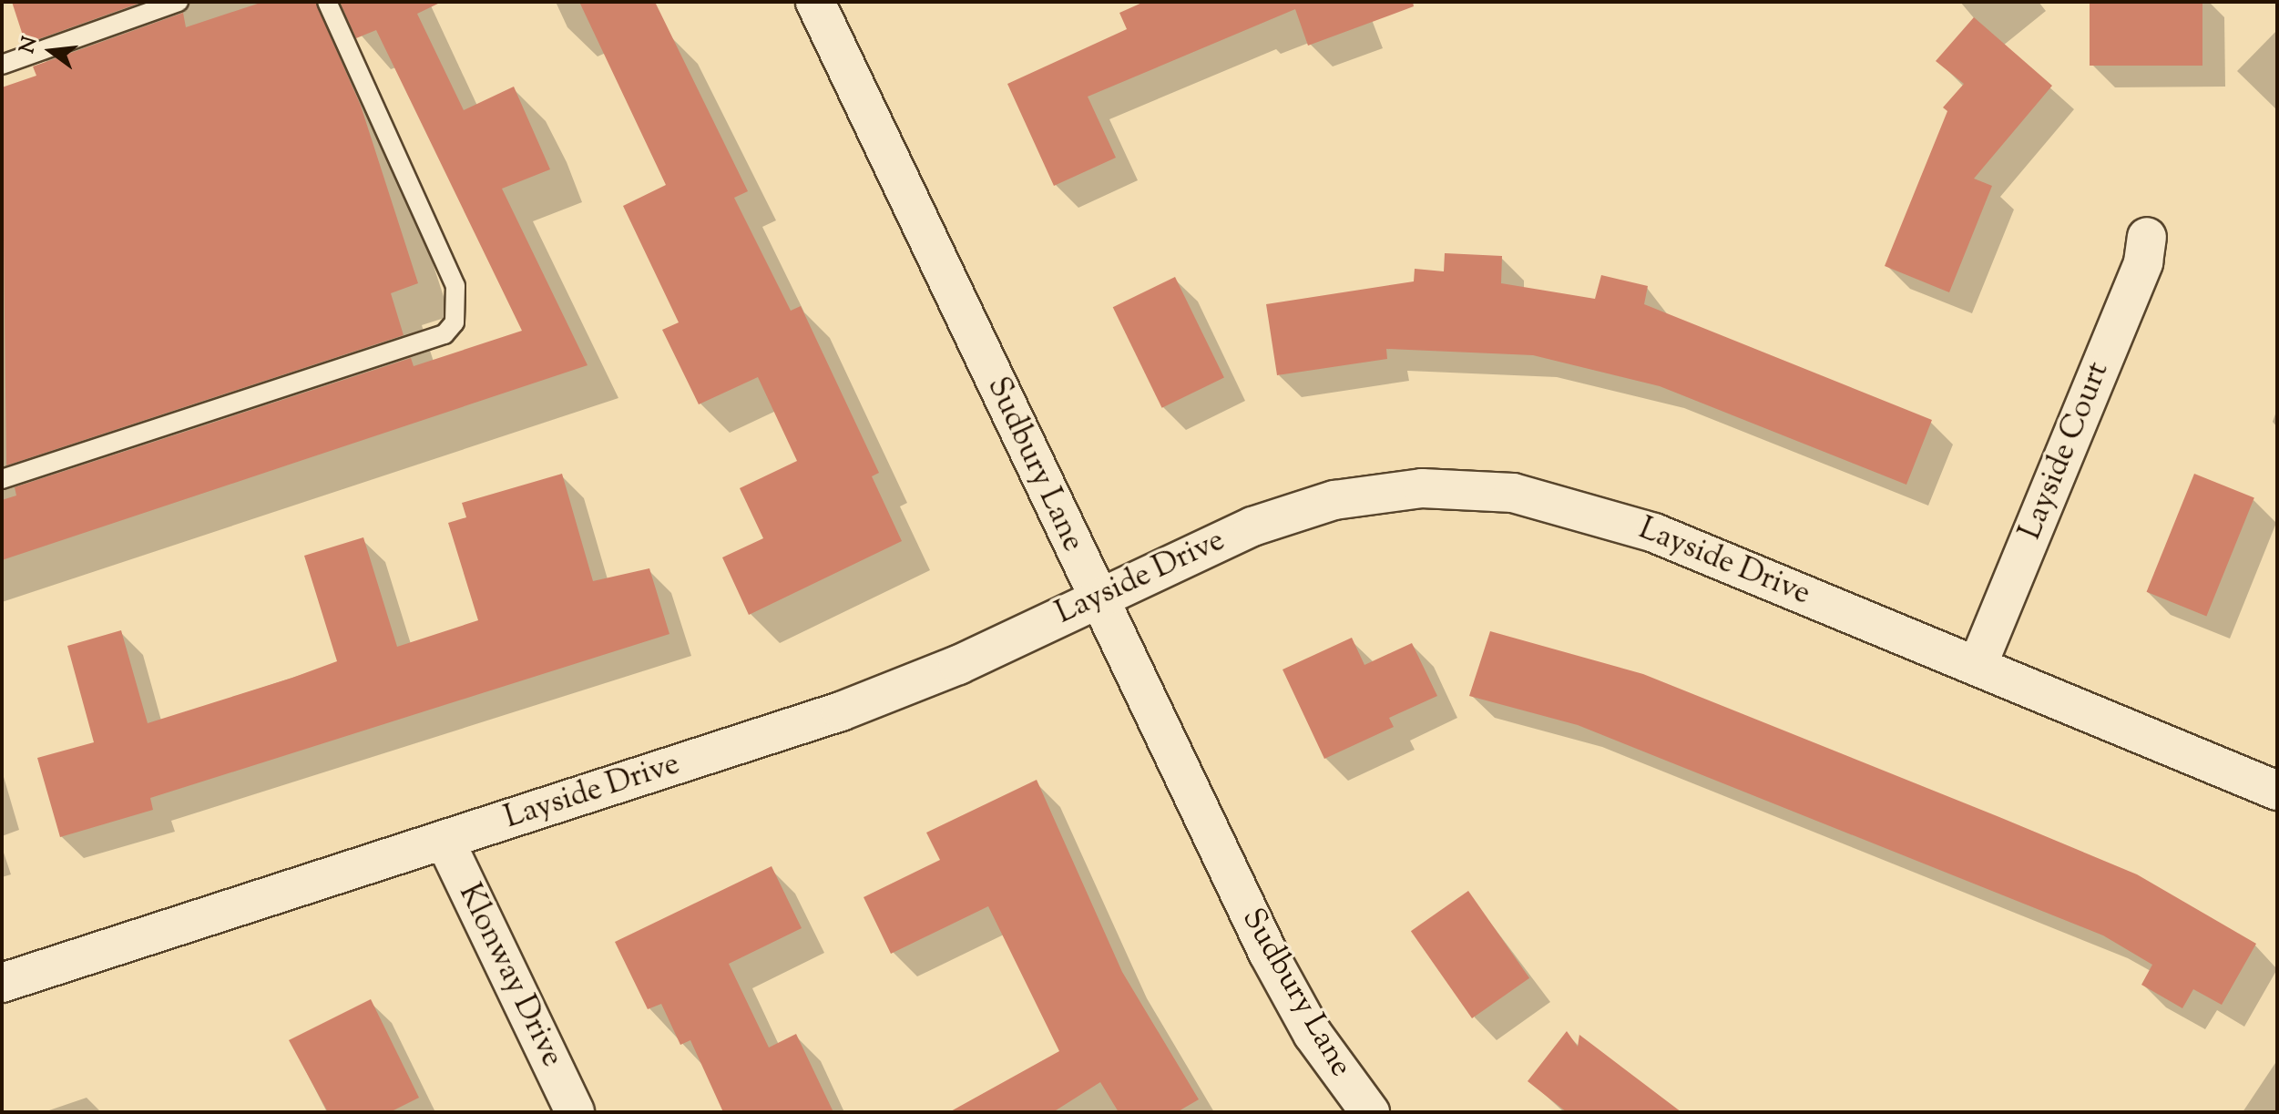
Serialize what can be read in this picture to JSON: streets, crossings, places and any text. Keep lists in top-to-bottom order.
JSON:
{
  "streets": {
    "street": [
      "Layside Court",
      "Sudbury Lane",
      "Layside Drive",
      "Klonway Drive"
    ]
  },
  "crossings": [
    ["Layside Court", "Layside Drive"],
    ["Sudbury Lane", "Layside Drive"],
    ["Layside Drive", "Klonway Drive"]
  ],
  "north": "left"
}
